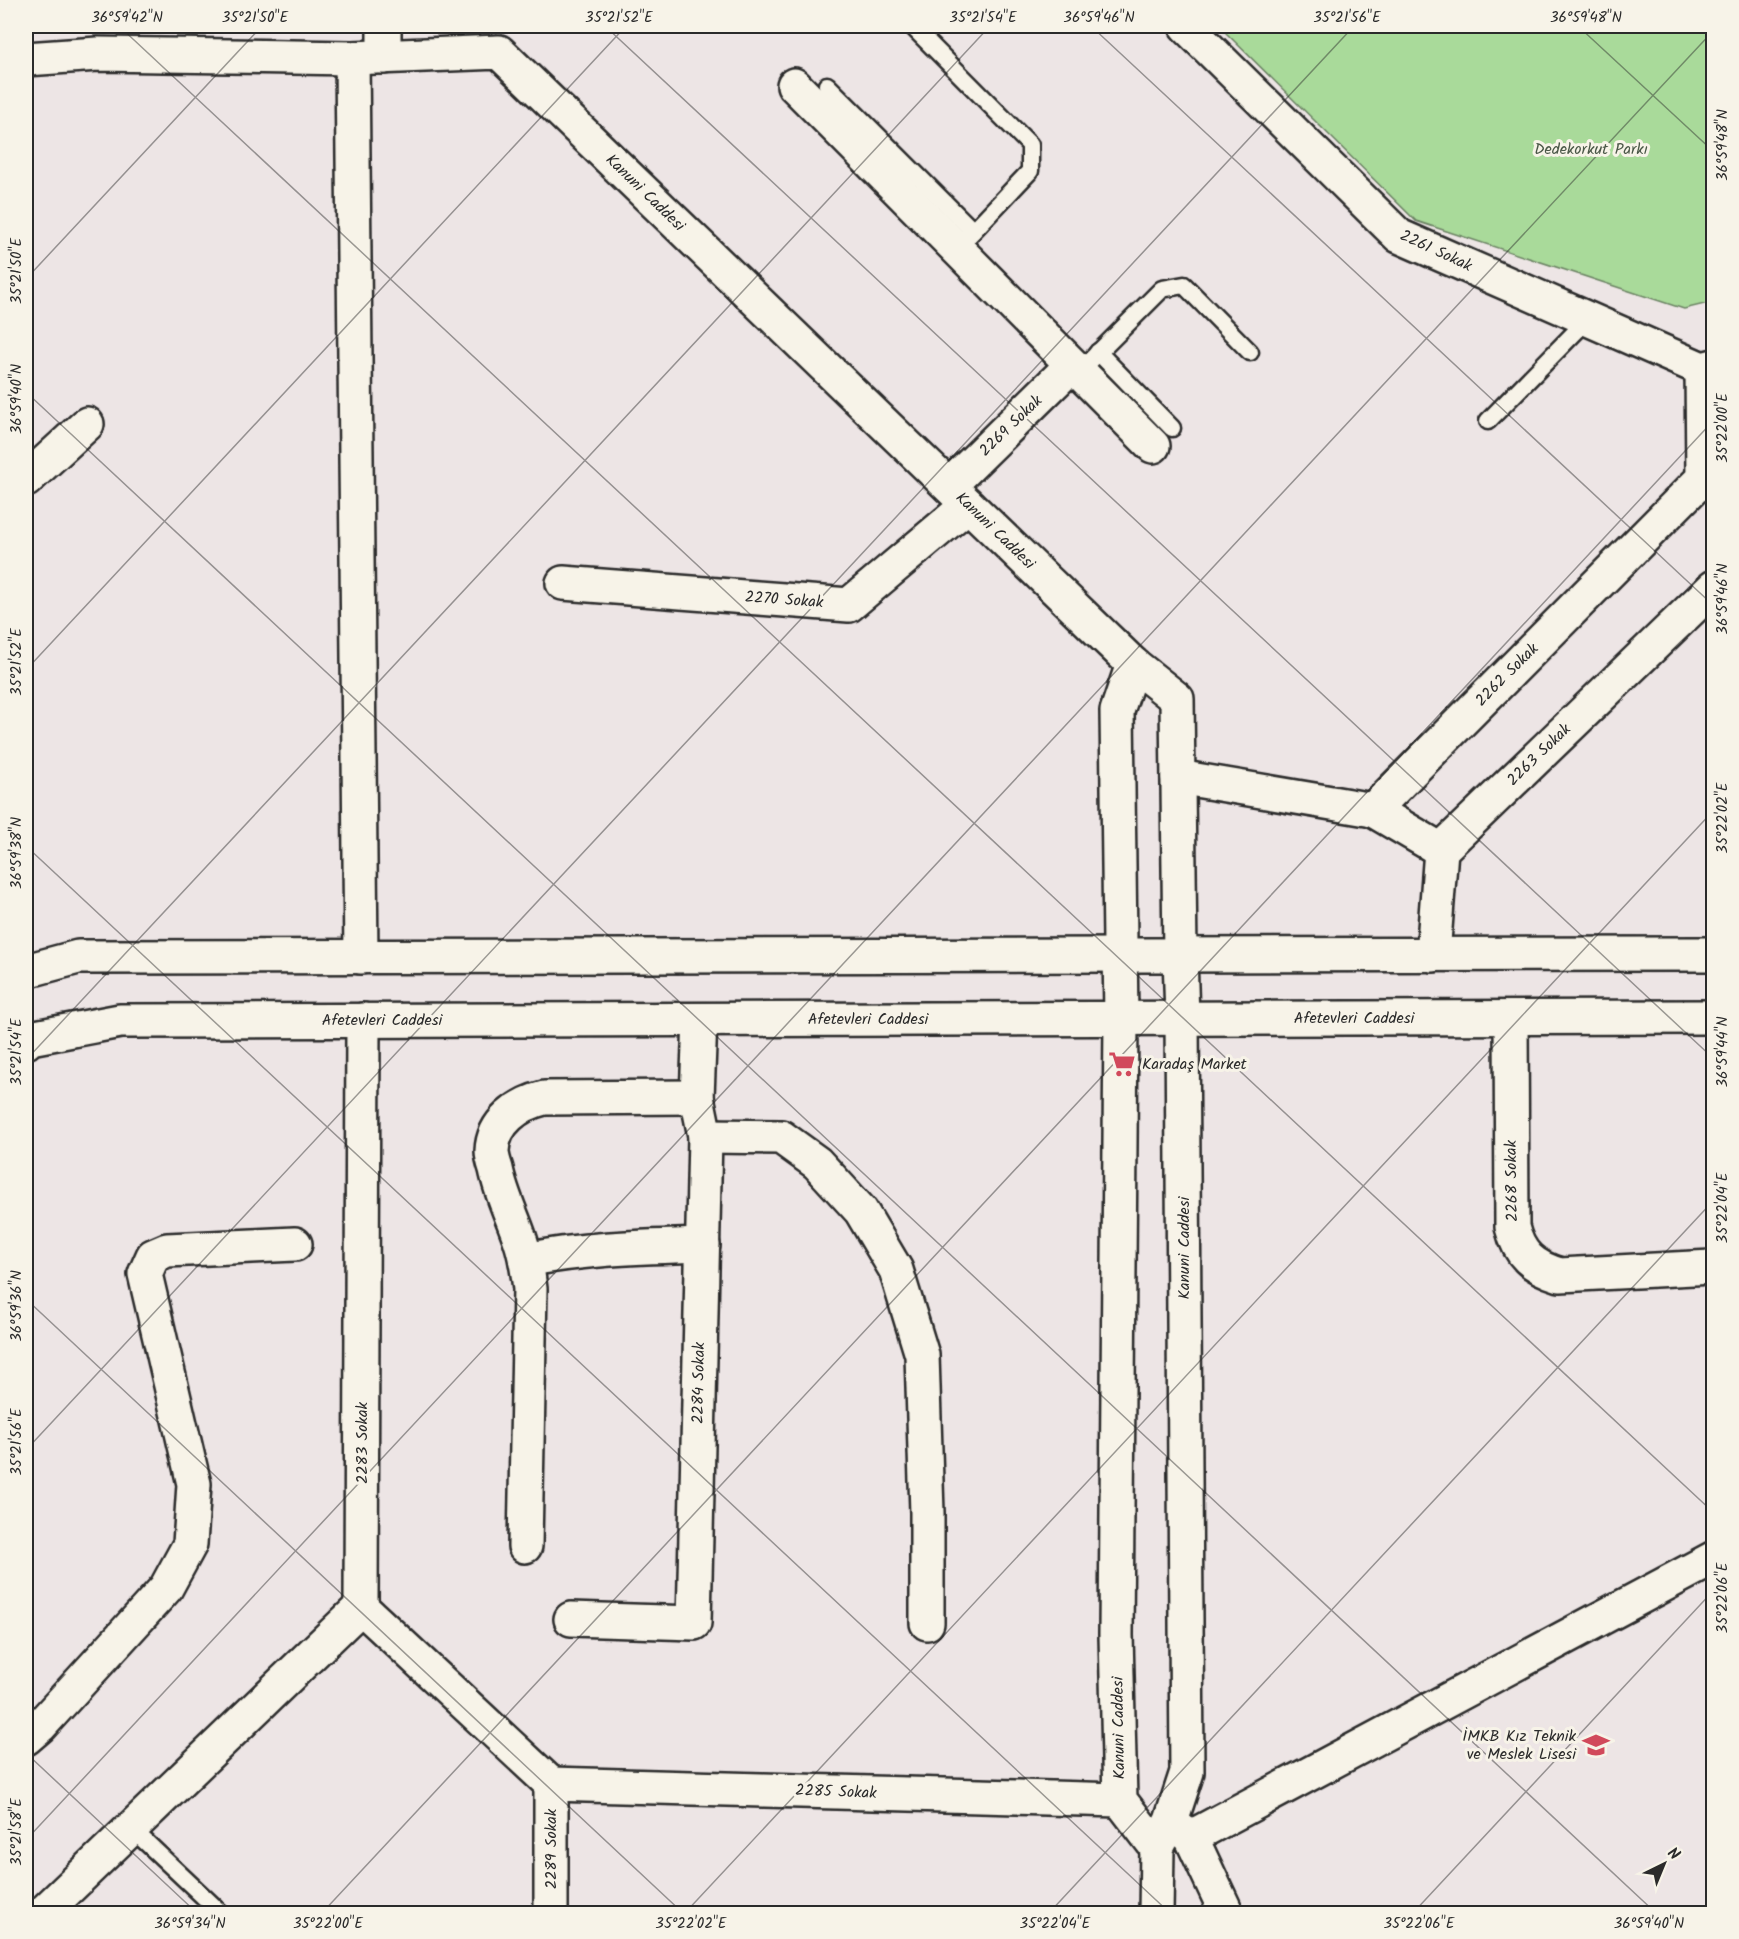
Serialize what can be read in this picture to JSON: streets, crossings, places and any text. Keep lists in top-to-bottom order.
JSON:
{
  "streets": {
    "street": [
      "Kanuni Caddesi",
      "2261 Sokak",
      "2269 Sokak",
      "2270 Sokak",
      "2262 Sokak",
      "2263 Sokak",
      "Afetevleri Caddesi",
      "2268 Sokak",
      "2284 Sokak",
      "2283 Sokak",
      "2285 Sokak",
      "2289 Sokak"
    ]
  },
  "crossings": [
    ["Kanuni Caddesi", "2269 Sokak"],
    ["Kanuni Caddesi", "2270 Sokak"],
    ["Kanuni Caddesi", "Afetevleri Caddesi"],
    ["Kanuni Caddesi", "2285 Sokak"],
    ["2261 Sokak", "2262 Sokak"],
    ["2269 Sokak", "2270 Sokak"],
    ["Afetevleri Caddesi", "2268 Sokak"],
    ["Afetevleri Caddesi", "2284 Sokak"],
    ["Afetevleri Caddesi", "2283 Sokak"],
    ["2285 Sokak", "2289 Sokak"]
  ],
  "parks": ["Dedekorkut Parkı"],
  "places": {
    "supermarket": ["Karadaş Market"],
    "school or university": ["İMKB Kız Teknik ve Meslek Lisesi"]
  },
  "north": "top right",
  "coordinates": [
    "36°59'42\"N",
    "35°21'50\"E",
    "35°21'52\"E",
    "35°21'54\"E",
    "36°59'46\"N",
    "35°21'56\"E",
    "36°59'48\"N",
    "36°59'40\"N",
    "35°22'00\"E",
    "35°22'02\"E",
    "36°59'38\"N",
    "36°59'44\"N",
    "35°22'04\"E",
    "36°59'36\"N",
    "35°22'06\"E",
    "35°21'58\"E",
    "36°59'34\"N"
  ]
}
